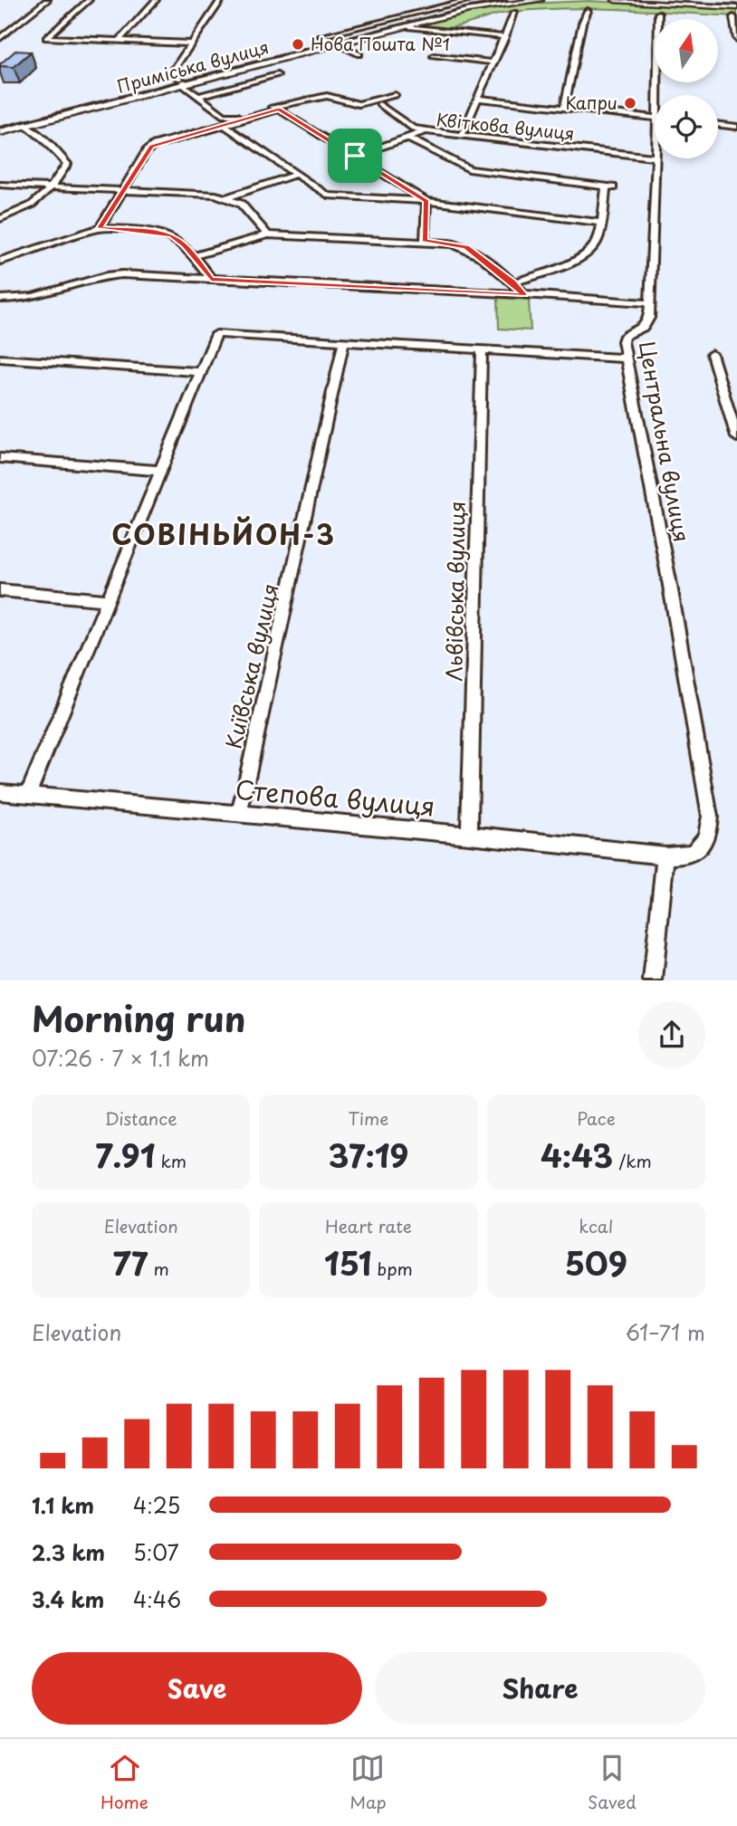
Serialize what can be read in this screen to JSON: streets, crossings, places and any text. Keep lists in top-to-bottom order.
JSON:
{
  "streets": {
    "street": [
      "Приміська вулиця",
      "Квіткова вулиця",
      "Центральна вулиця",
      "Львівська вулиця",
      "Київська вулиця",
      "Степова вулиця"
    ]
  },
  "crossings": [
    ["Центральна вулиця", "Степова вулиця"],
    ["Львівська вулиця", "Степова вулиця"],
    ["Київська вулиця", "Степова вулиця"]
  ],
  "districts": ["СОВІНЬЙОН-3"],
  "places": ["Нова Пошта №1", "Капри"],
  "north": "top",
  "page": {
    "heading": ["Morning run", "07:26 · 7 × 1.1 km"],
    "stats": [
      ["Distance", "7.91 km"],
      ["Time", "37:19"],
      ["Pace", "4:43 /km"],
      ["Elevation", "77 m"],
      ["Heart rate", "151 bpm"],
      ["kcal", "509"]
    ],
    "chart": ["Elevation", "61–71 m"],
    "list": [
      {
        "name": "1.1 km",
        "note": "4:25"
      },
      {
        "name": "2.3 km",
        "note": "5:07"
      },
      {
        "name": "3.4 km",
        "note": "4:46"
      }
    ],
    "buttons": ["Save", "Share"],
    "tabs": ["Home", "Map", "Saved"]
  }
}
